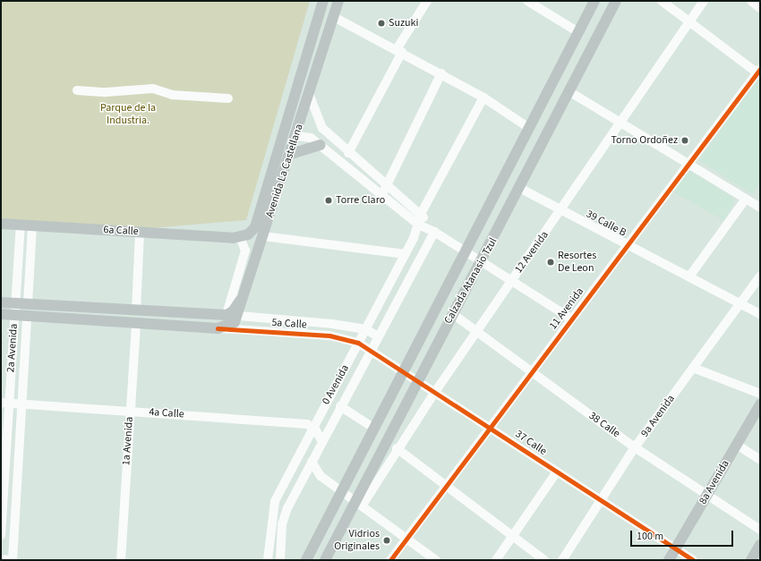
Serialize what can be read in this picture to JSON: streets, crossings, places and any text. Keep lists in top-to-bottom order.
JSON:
{
  "streets": {
    "main road": [
      "Avenida La Castellana",
      "6a Calle",
      "Calzada Atanasio Tzul",
      "5a Calle",
      "8a Avenida"
    ],
    "street": [
      "39 Calle B",
      "12 Avenida",
      "11 Avenida",
      "2a Avenida",
      "0 Avenida",
      "4a Calle",
      "9a Avenida",
      "38 Calle",
      "1a Avenida",
      "37 Calle"
    ]
  },
  "crossings": [
    ["Avenida La Castellana", "6a Calle"],
    ["Avenida La Castellana", "5a Calle"],
    ["39 Calle B", "12 Avenida"],
    ["39 Calle B", "Calzada Atanasio Tzul"],
    ["39 Calle B", "11 Avenida"],
    ["39 Calle B", "9a Avenida"],
    ["6a Calle", "2a Avenida"],
    ["12 Avenida", "Calzada Atanasio Tzul"],
    ["12 Avenida", "38 Calle"],
    ["12 Avenida", "37 Calle"],
    ["Calzada Atanasio Tzul", "38 Calle"],
    ["Calzada Atanasio Tzul", "37 Calle"],
    ["11 Avenida", "38 Calle"],
    ["11 Avenida", "37 Calle"],
    ["5a Calle", "2a Avenida"],
    ["5a Calle", "0 Avenida"],
    ["5a Calle", "1a Avenida"],
    ["5a Calle", "37 Calle"],
    ["2a Avenida", "4a Calle"],
    ["0 Avenida", "4a Calle"],
    ["0 Avenida", "37 Calle"],
    ["4a Calle", "1a Avenida"],
    ["9a Avenida", "38 Calle"],
    ["9a Avenida", "37 Calle"],
    ["38 Calle", "8a Avenida"],
    ["37 Calle", "8a Avenida"]
  ],
  "parks": ["Parque de la Industria."],
  "places": [
    "Suzuki",
    "Torno Ordoñez",
    "Torre Claro",
    "Resortes De Leon",
    "Vidrios Originales"
  ],
  "scale_bar": "100 m"
}
